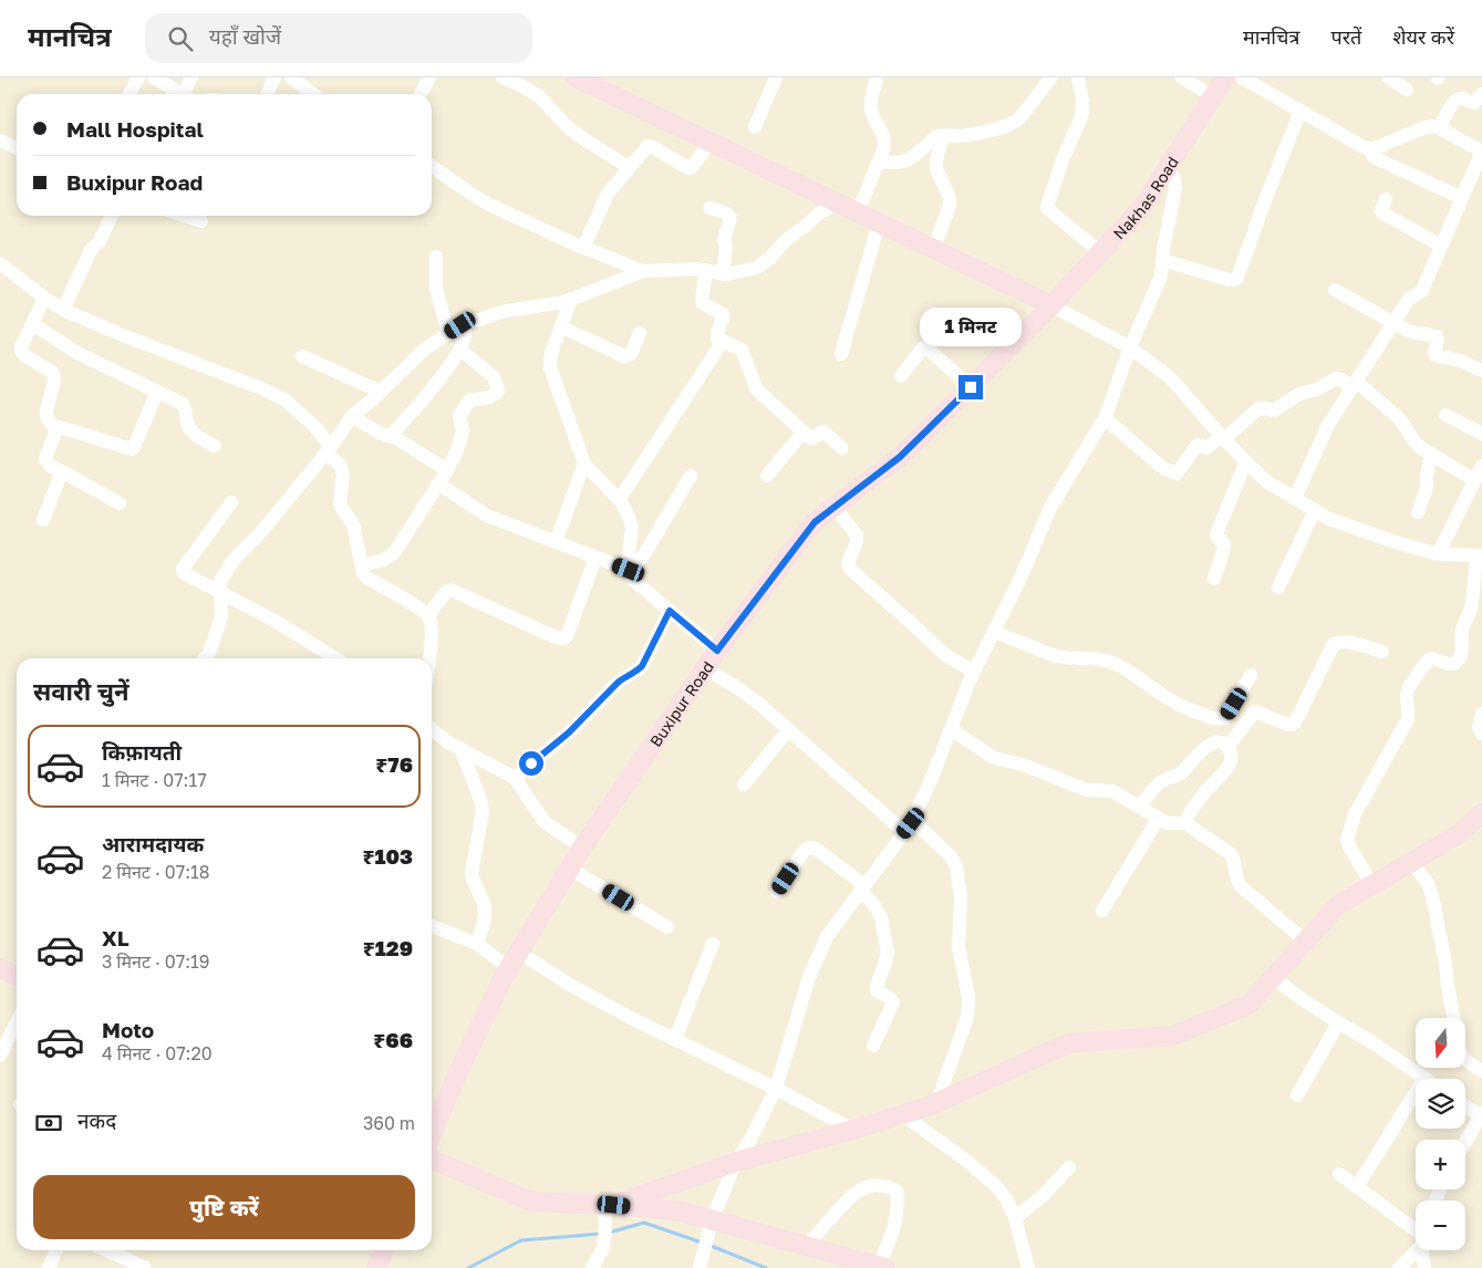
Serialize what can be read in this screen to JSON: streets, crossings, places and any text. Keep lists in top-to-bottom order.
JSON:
{
  "streets": {
    "main road": ["Nakhas Road", "Buxipur Road"]
  },
  "crossings": [
    ["Nakhas Road", "Buxipur Road"]
  ],
  "north": "bottom",
  "page": {
    "header": "मानचित्र",
    "search": "यहाँ खोजें",
    "nav": ["मानचित्र", "परतें", "शेयर करें"],
    "banner": ["Mall Hospital", "Buxipur Road"],
    "bubble": "1 मिनट",
    "heading": "सवारी चुनें",
    "list": [
      {
        "name": "किफ़ायती",
        "note": "1 मिनट · 07:17",
        "value": "₹76"
      },
      {
        "name": "आरामदायक",
        "note": "2 मिनट · 07:18",
        "value": "₹103"
      },
      {
        "name": "XL",
        "note": "3 मिनट · 07:19",
        "value": "₹129"
      },
      {
        "name": "Moto",
        "note": "4 मिनट · 07:20",
        "value": "₹66"
      }
    ],
    "map_buttons": ["+", "−"],
    "pay": ["नकद", "360 m"],
    "buttons": "पुष्टि करें"
  }
}
